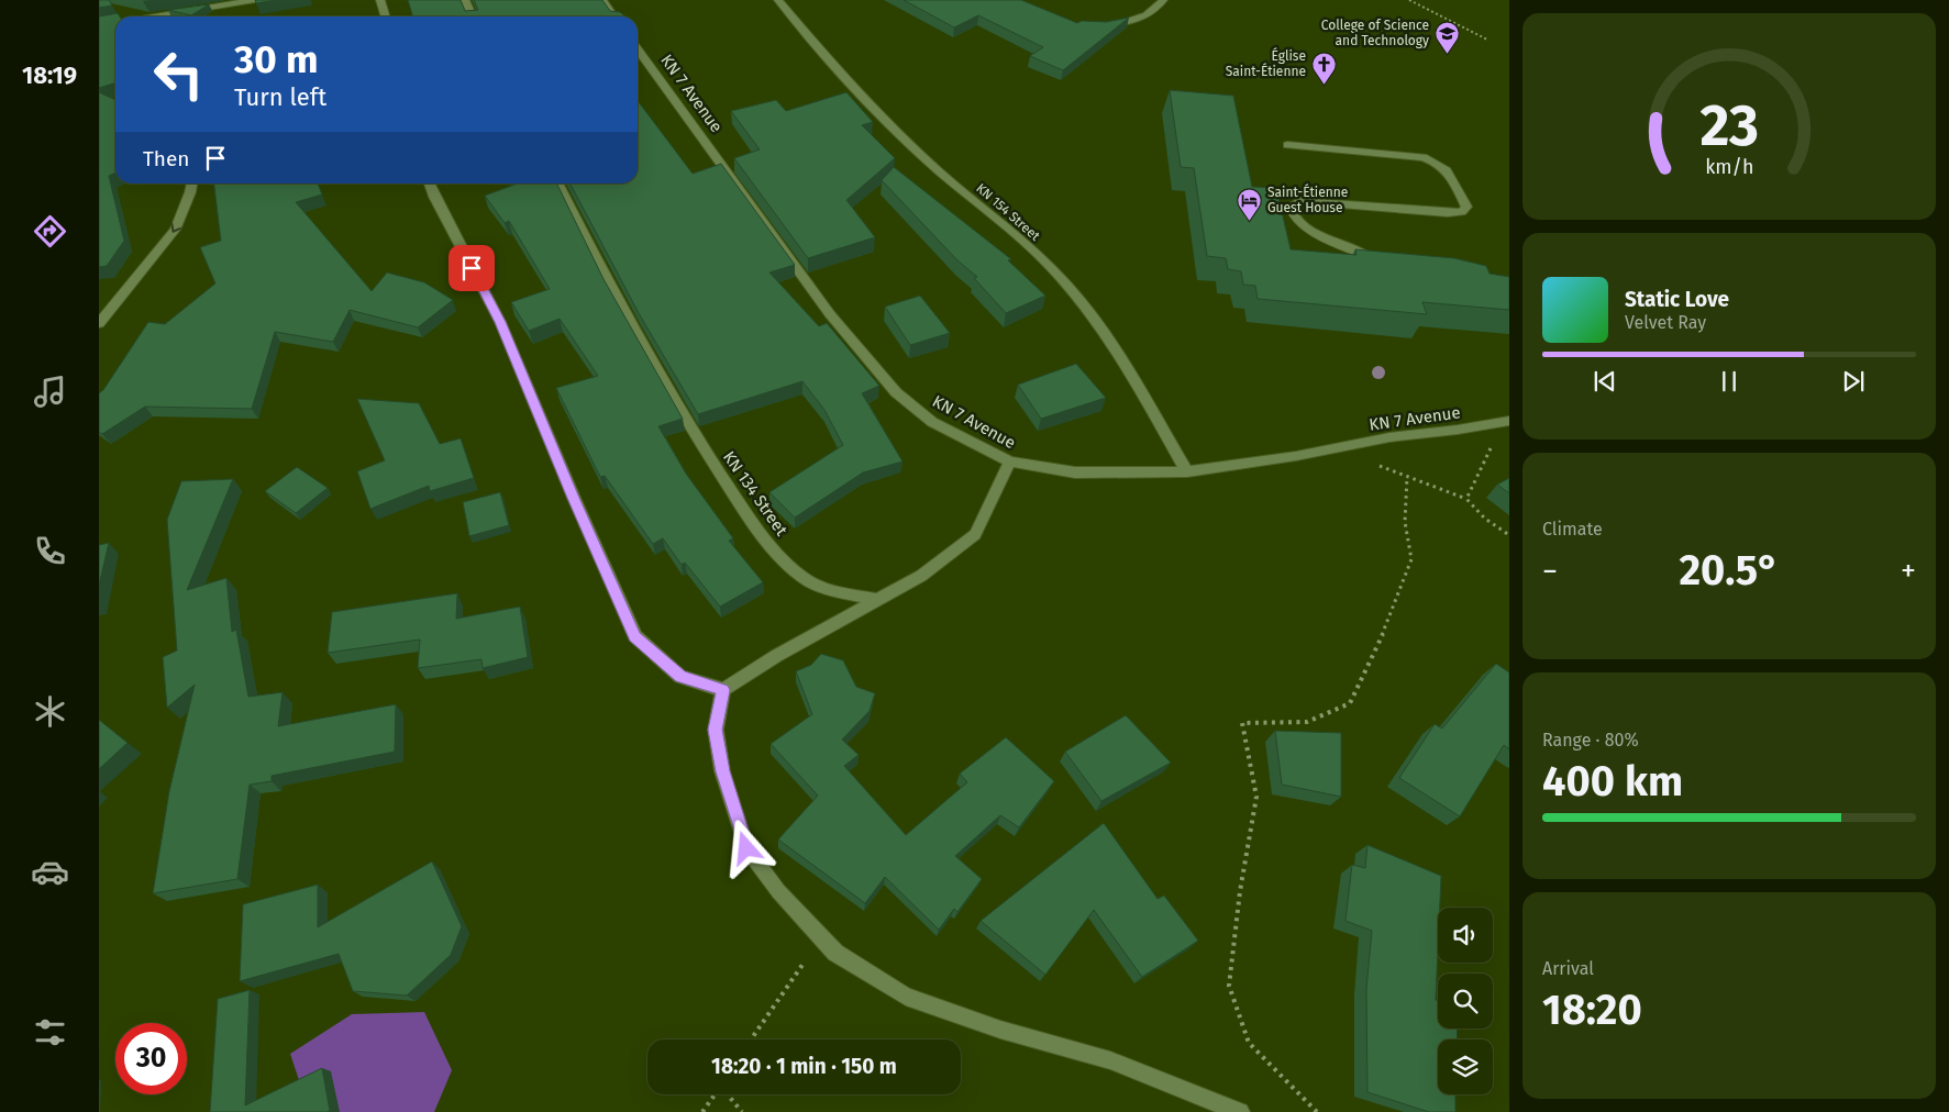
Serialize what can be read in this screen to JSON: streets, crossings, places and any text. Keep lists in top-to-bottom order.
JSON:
{
  "streets": {
    "street": ["KN 7 Avenue", "KN 154 Street", "KN 134 Street"]
  },
  "crossings": [
    ["KN 7 Avenue", "KN 154 Street"]
  ],
  "places": {
    "school or university": ["College of Science and Technology"],
    "church": ["Église Saint-Étienne"],
    "hotel": ["Saint-Étienne Guest House"]
  },
  "page": {
    "tabs": "18:19",
    "turn": ["30 m", "Turn left"],
    "then": "Then",
    "song": ["Static Love", "Velvet Ray"],
    "tile": [
      "Climate",
      ["Range · 80%", "400 km"],
      ["Arrival", "18:20"]
    ],
    "heat": ["−", "20.5°", "+"],
    "limit": "30",
    "trip": "18:20 · 1 min · 150 m",
    "gauge": ["23", "km/h"]
  }
}
